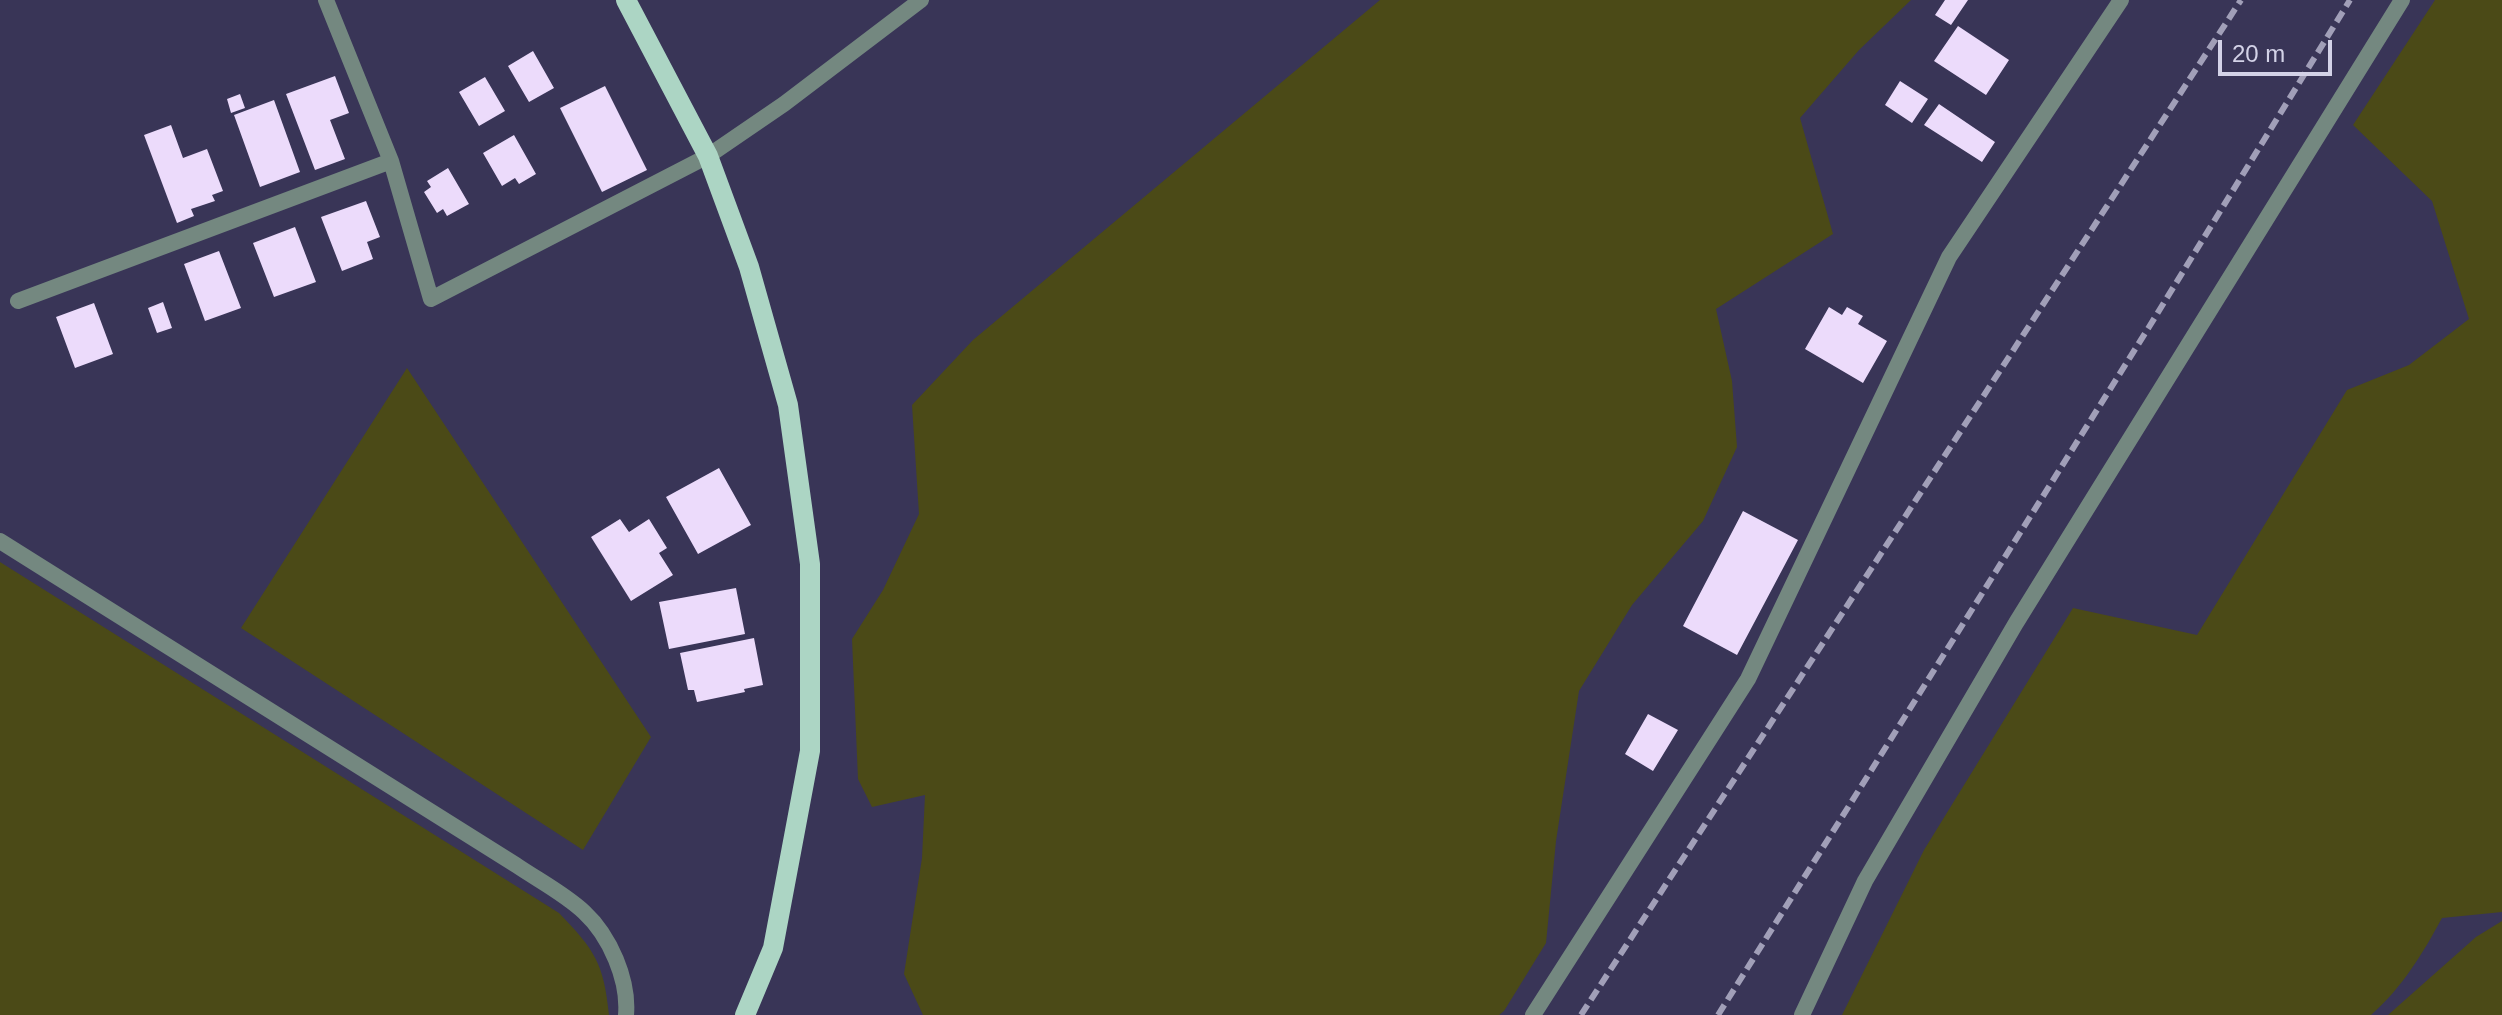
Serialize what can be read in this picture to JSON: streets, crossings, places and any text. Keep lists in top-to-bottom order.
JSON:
{
  "scale_bar": "20 m"
}
